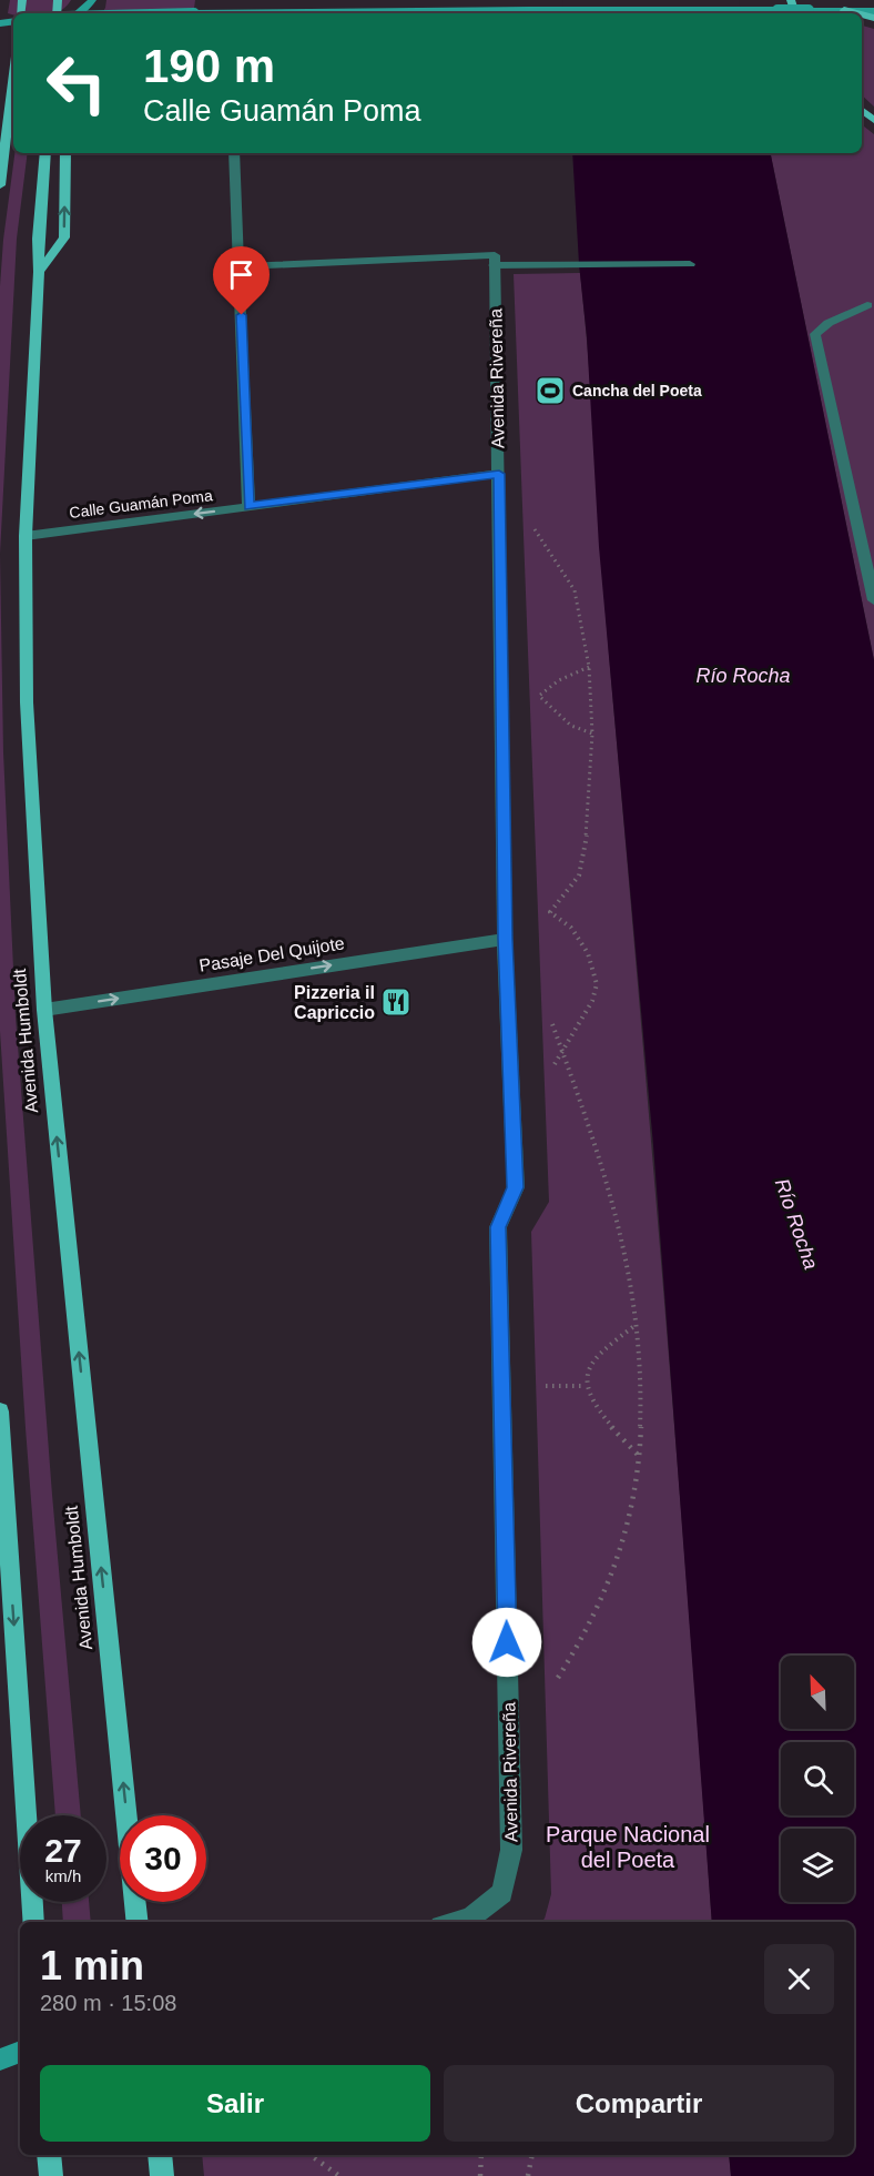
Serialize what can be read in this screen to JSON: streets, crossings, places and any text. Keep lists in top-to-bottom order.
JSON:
{
  "streets": {
    "main road": ["Avenida Humboldt"],
    "street": ["Avenida Rivereña", "Calle Guamán Poma", "Pasaje Del Quijote"]
  },
  "crossings": [
    ["Avenida Rivereña", "Calle Guamán Poma"],
    ["Avenida Rivereña", "Pasaje Del Quijote"],
    ["Calle Guamán Poma", "Avenida Humboldt"],
    ["Pasaje Del Quijote", "Avenida Humboldt"]
  ],
  "one_way": ["Calle Guamán Poma", "Pasaje Del Quijote"],
  "water": ["Río Rocha"],
  "parks": ["Parque Nacional del Poeta"],
  "places": {
    "sports": ["Cancha del Poeta"],
    "restaurant": ["Pizzeria il Capriccio"]
  },
  "north": "top left",
  "page": {
    "turn": ["190 m", "Calle Guamán Poma"],
    "speed": "27 km/h",
    "limit": "30",
    "heading": ["1 min", "280 m · 15:08"],
    "buttons": ["Salir", "Compartir"]
  }
}
